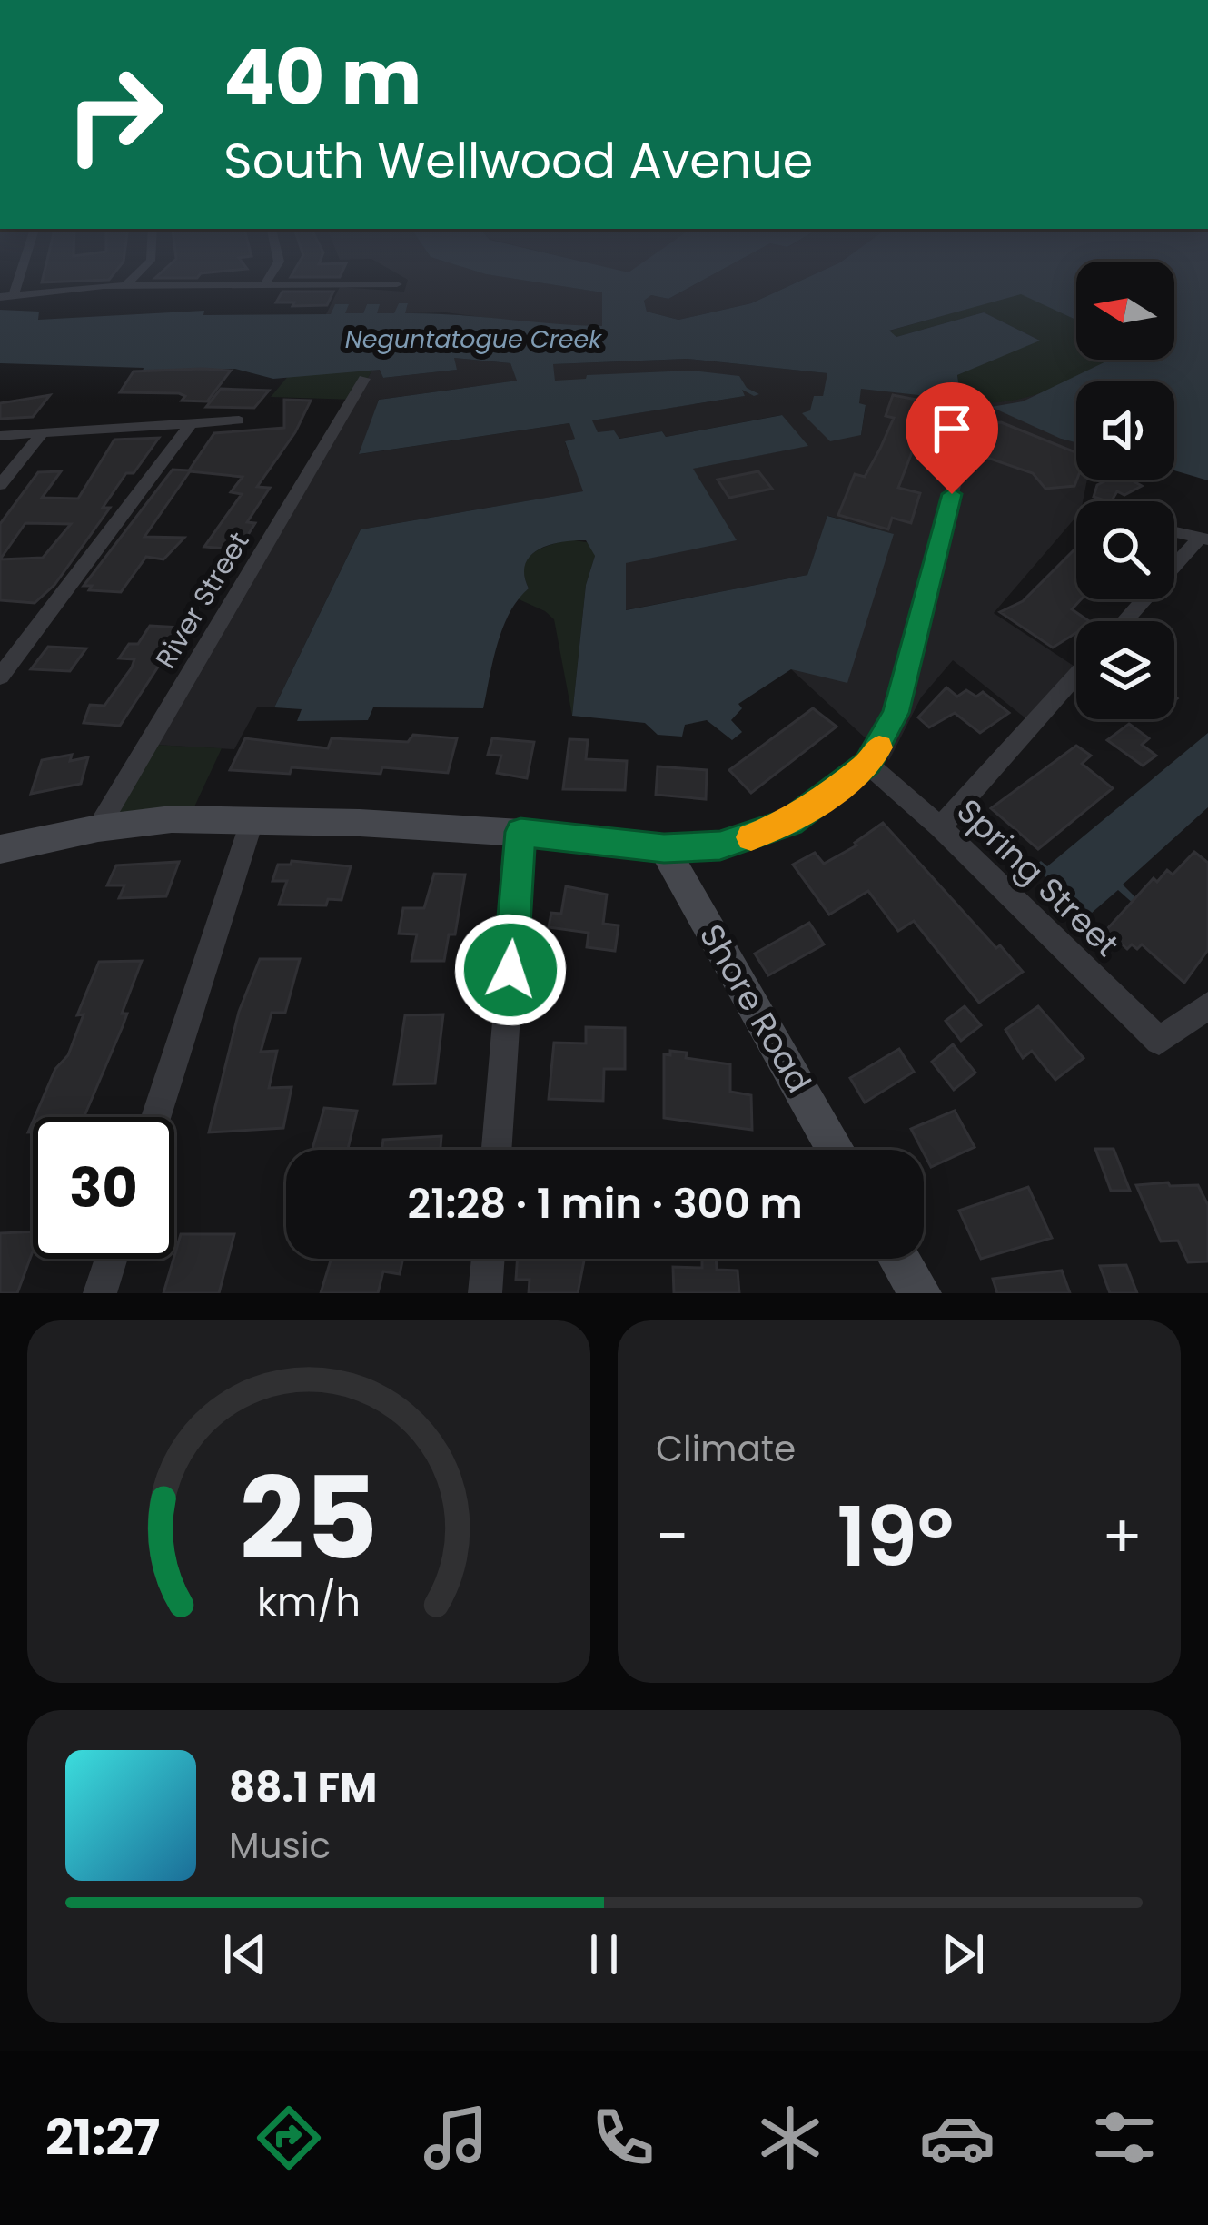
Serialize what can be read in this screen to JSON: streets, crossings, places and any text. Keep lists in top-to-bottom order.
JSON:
{
  "streets": {
    "street": ["River Street", "Spring Street", "Shore Road"]
  },
  "water": ["Neguntatogue Creek"],
  "north": "left",
  "page": {
    "turn": ["40 m", "South Wellwood Avenue"],
    "limit": "30",
    "trip": "21:28 · 1 min · 300 m",
    "tile": "Climate",
    "heat": ["−", "19°", "+"],
    "song": ["88.1 FM", "Music"],
    "tabs": "21:27",
    "gauge": ["25", "km/h"]
  }
}
